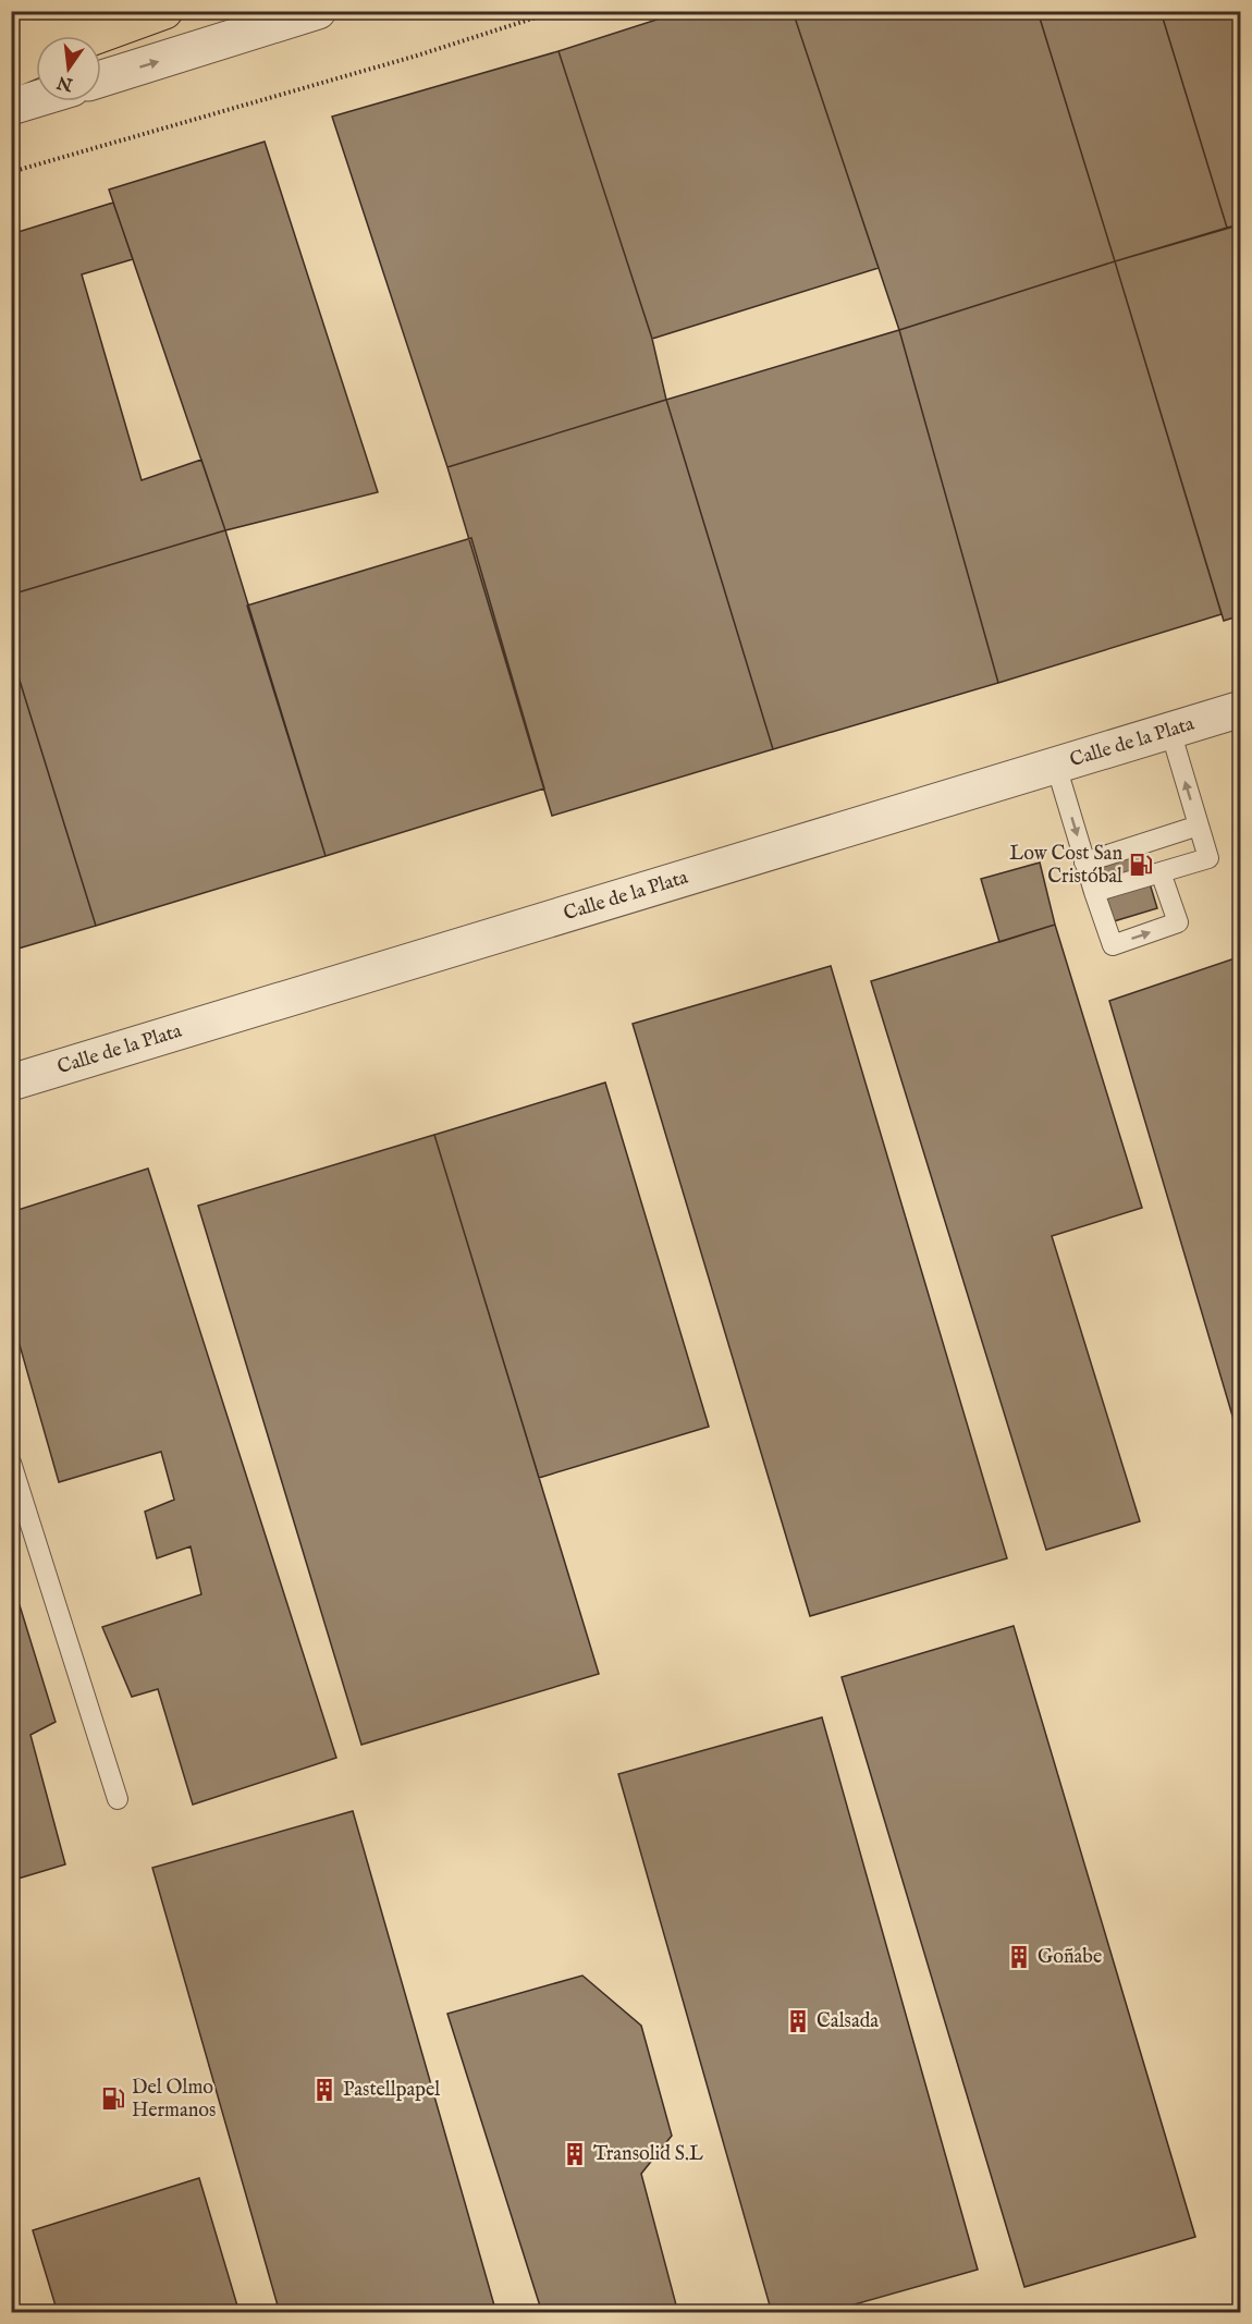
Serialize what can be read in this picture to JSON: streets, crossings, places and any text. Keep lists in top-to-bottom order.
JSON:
{
  "streets": {
    "street": ["Calle de la Plata"]
  },
  "places": {
    "fuel station": ["Low Cost San Cristóbal", "Del Olmo Hermanos"],
    "building": [
      "Goñabe",
      "Calsada",
      "Pastellpapel",
      "Transolid S.L"
    ]
  },
  "north": "bottom"
}
